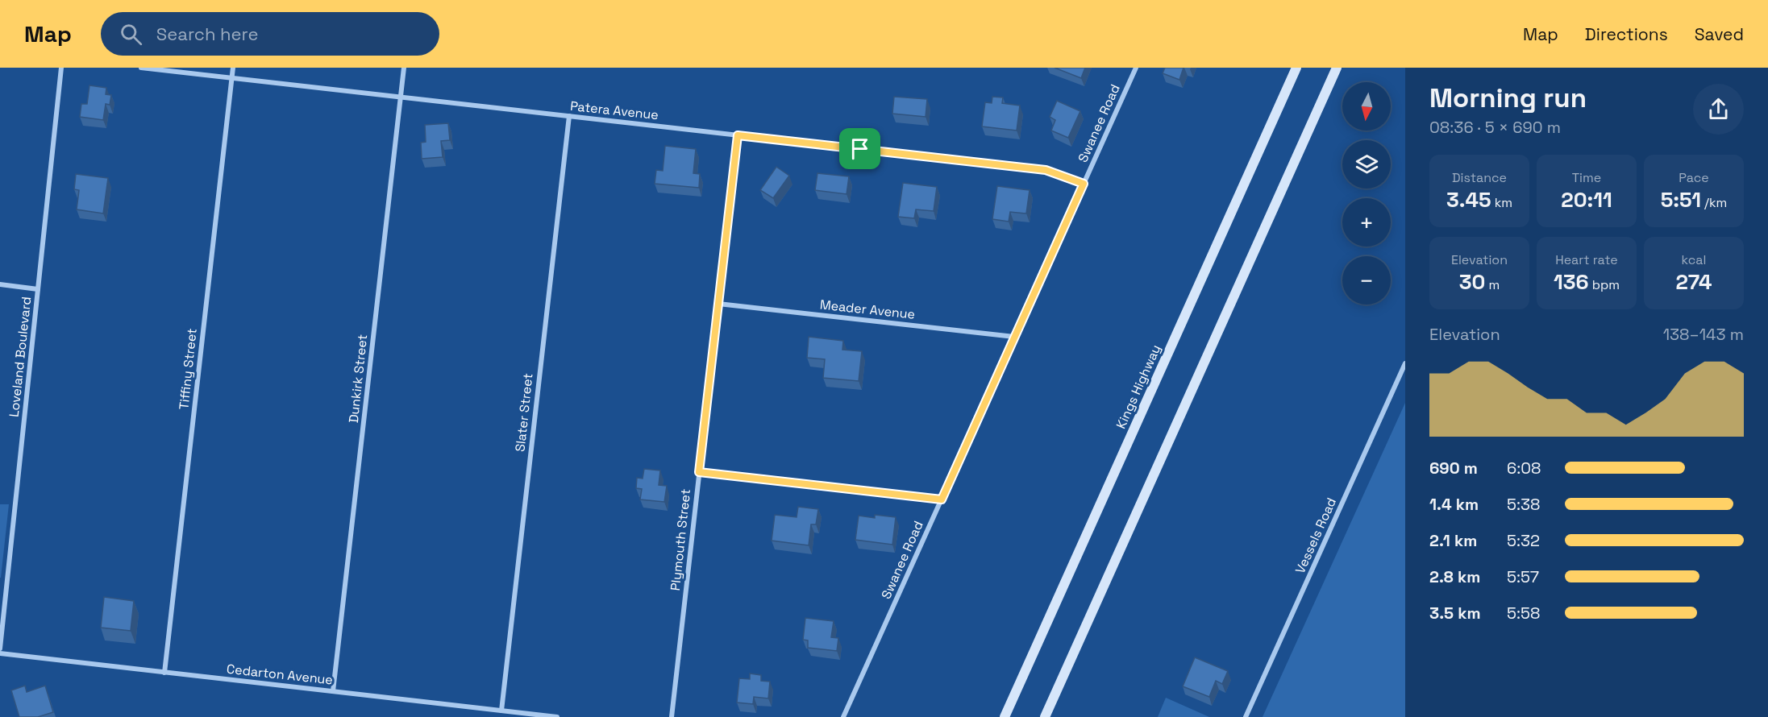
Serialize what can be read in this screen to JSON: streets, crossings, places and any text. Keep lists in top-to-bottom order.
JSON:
{
  "streets": {
    "main road": ["Kings Highway"],
    "street": [
      "Patera Avenue",
      "Swanee Road",
      "Meader Avenue",
      "Loveland Boulevard",
      "Tiffiny Street",
      "Dunkirk Street",
      "Slater Street",
      "Vessels Road",
      "Plymouth Street",
      "Cedarton Avenue"
    ]
  },
  "crossings": [
    ["Patera Avenue", "Swanee Road"],
    ["Patera Avenue", "Tiffiny Street"],
    ["Patera Avenue", "Dunkirk Street"],
    ["Patera Avenue", "Slater Street"],
    ["Patera Avenue", "Plymouth Street"],
    ["Swanee Road", "Meader Avenue"],
    ["Meader Avenue", "Plymouth Street"],
    ["Tiffiny Street", "Cedarton Avenue"],
    ["Dunkirk Street", "Cedarton Avenue"],
    ["Slater Street", "Cedarton Avenue"]
  ],
  "north": "bottom",
  "page": {
    "header": "Map",
    "search": "Search here",
    "nav": ["Map", "Directions", "Saved"],
    "heading": ["Morning run", "08:36 · 5 × 690 m"],
    "map_buttons": ["+", "−"],
    "stats": [
      ["Distance", "3.45 km"],
      ["Time", "20:11"],
      ["Pace", "5:51 /km"],
      ["Elevation", "30 m"],
      ["Heart rate", "136 bpm"],
      ["kcal", "274"]
    ],
    "chart": ["Elevation", "138–143 m"],
    "list": [
      {
        "name": "690 m",
        "note": "6:08"
      },
      {
        "name": "1.4 km",
        "note": "5:38"
      },
      {
        "name": "2.1 km",
        "note": "5:32"
      },
      {
        "name": "2.8 km",
        "note": "5:57"
      },
      {
        "name": "3.5 km",
        "note": "5:58"
      }
    ]
  }
}
